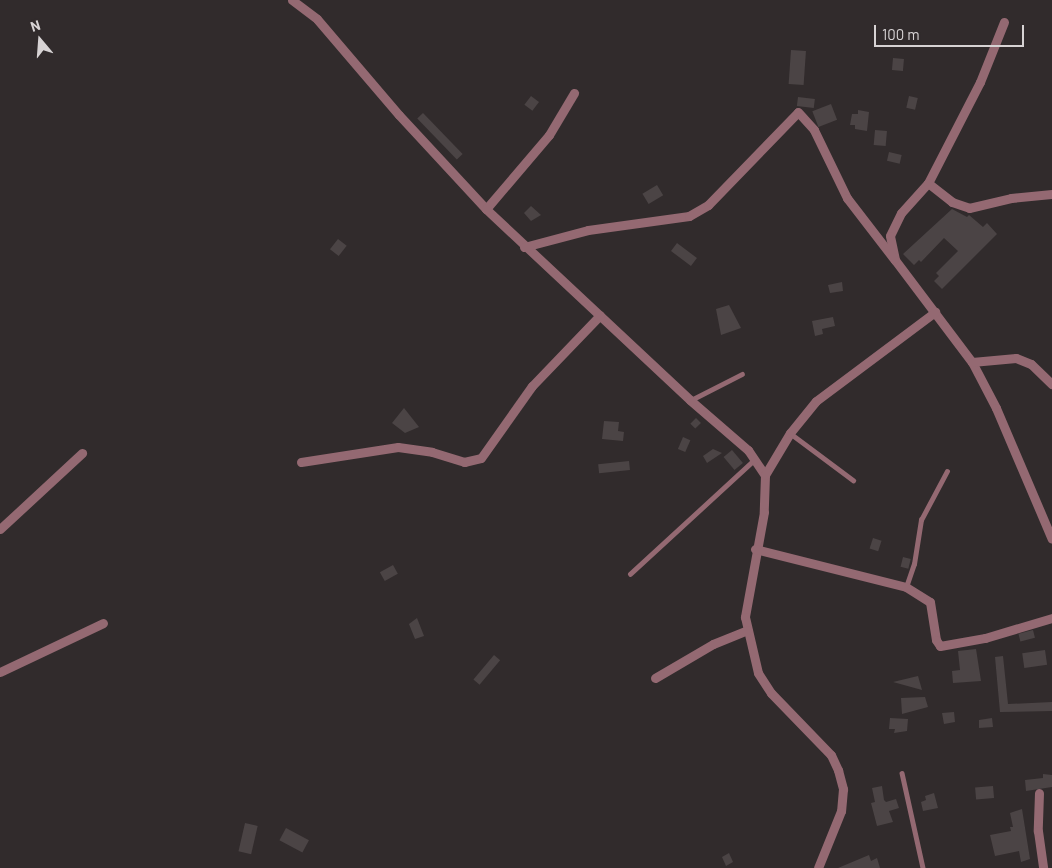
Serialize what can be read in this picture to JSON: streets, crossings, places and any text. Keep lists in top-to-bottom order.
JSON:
{
  "scale_bar": "100 m",
  "north": "top"
}
